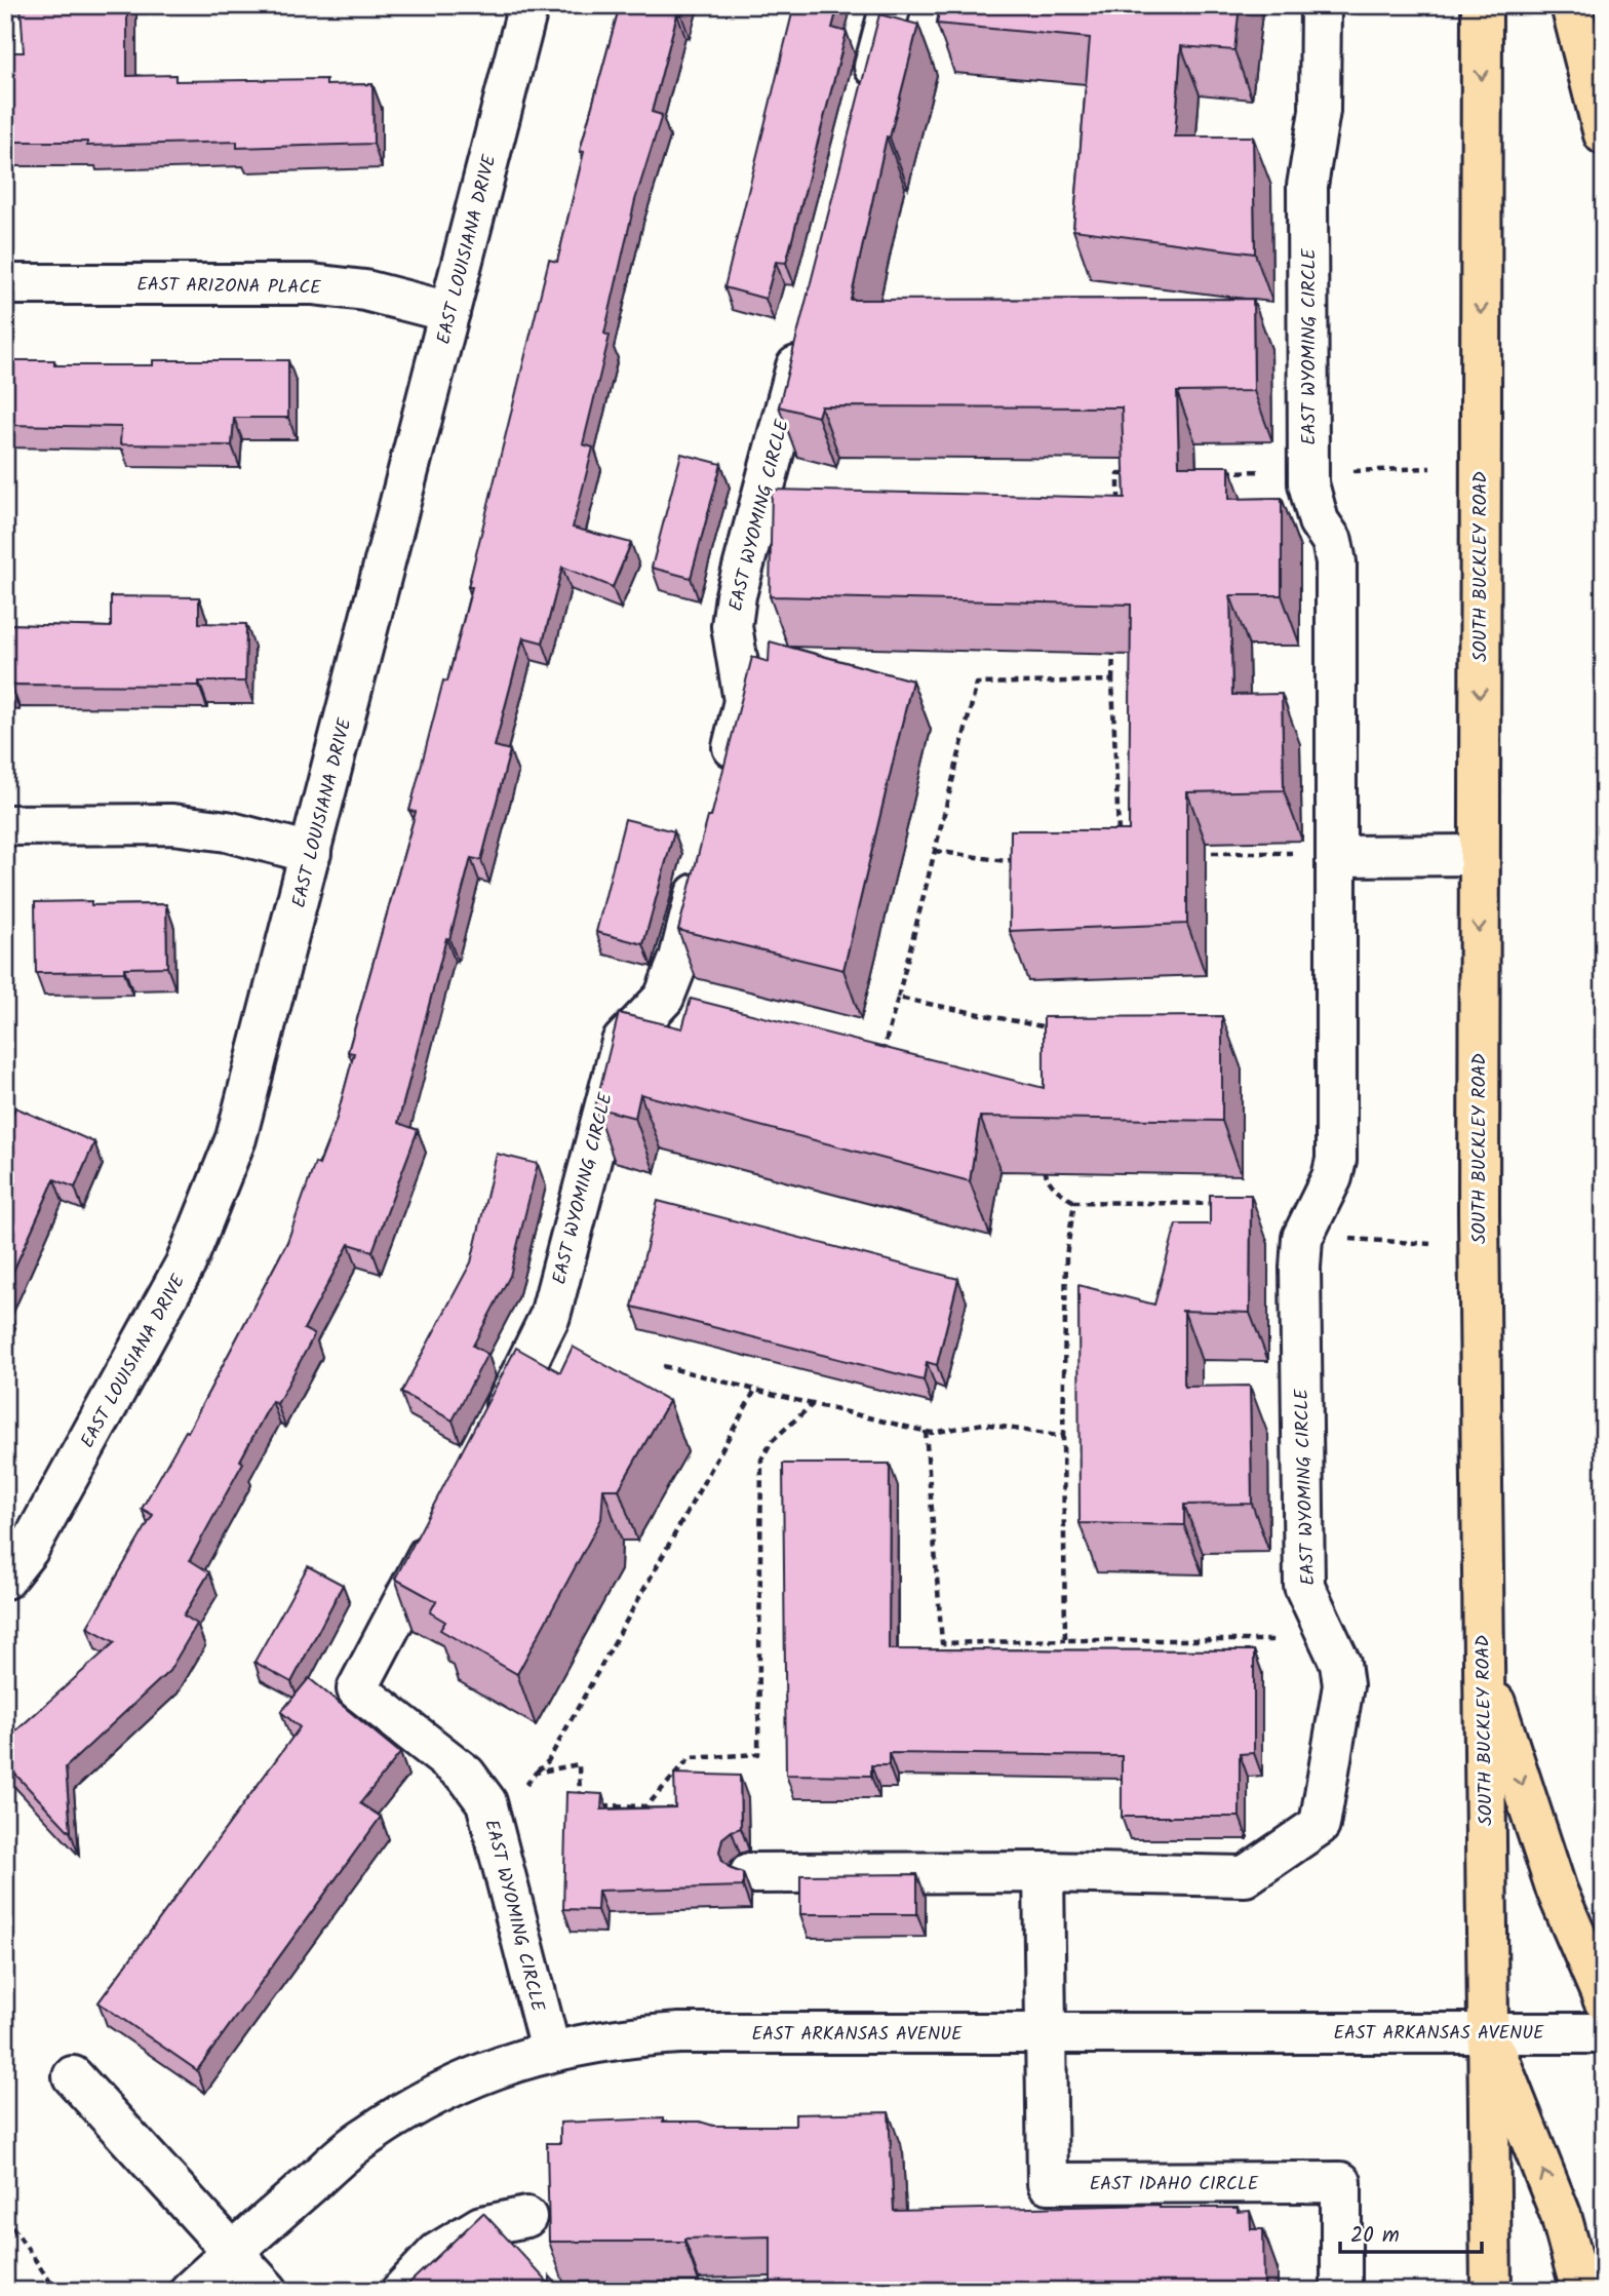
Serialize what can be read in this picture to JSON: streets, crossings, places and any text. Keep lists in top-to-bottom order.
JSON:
{
  "streets": {
    "main road": ["SOUTH BUCKLEY ROAD"],
    "street": [
      "EAST LOUISIANA DRIVE",
      "EAST ARIZONA PLACE",
      "EAST WYOMING CIRCLE",
      "EAST ARKANSAS AVENUE",
      "EAST IDAHO CIRCLE"
    ]
  },
  "crossings": [
    ["EAST LOUISIANA DRIVE", "EAST ARIZONA PLACE"],
    ["EAST WYOMING CIRCLE", "EAST ARKANSAS AVENUE"],
    ["SOUTH BUCKLEY ROAD", "EAST ARKANSAS AVENUE"],
    ["EAST ARKANSAS AVENUE", "EAST IDAHO CIRCLE"]
  ],
  "one_way": ["SOUTH BUCKLEY ROAD"],
  "scale_bar": "20 m"
}
